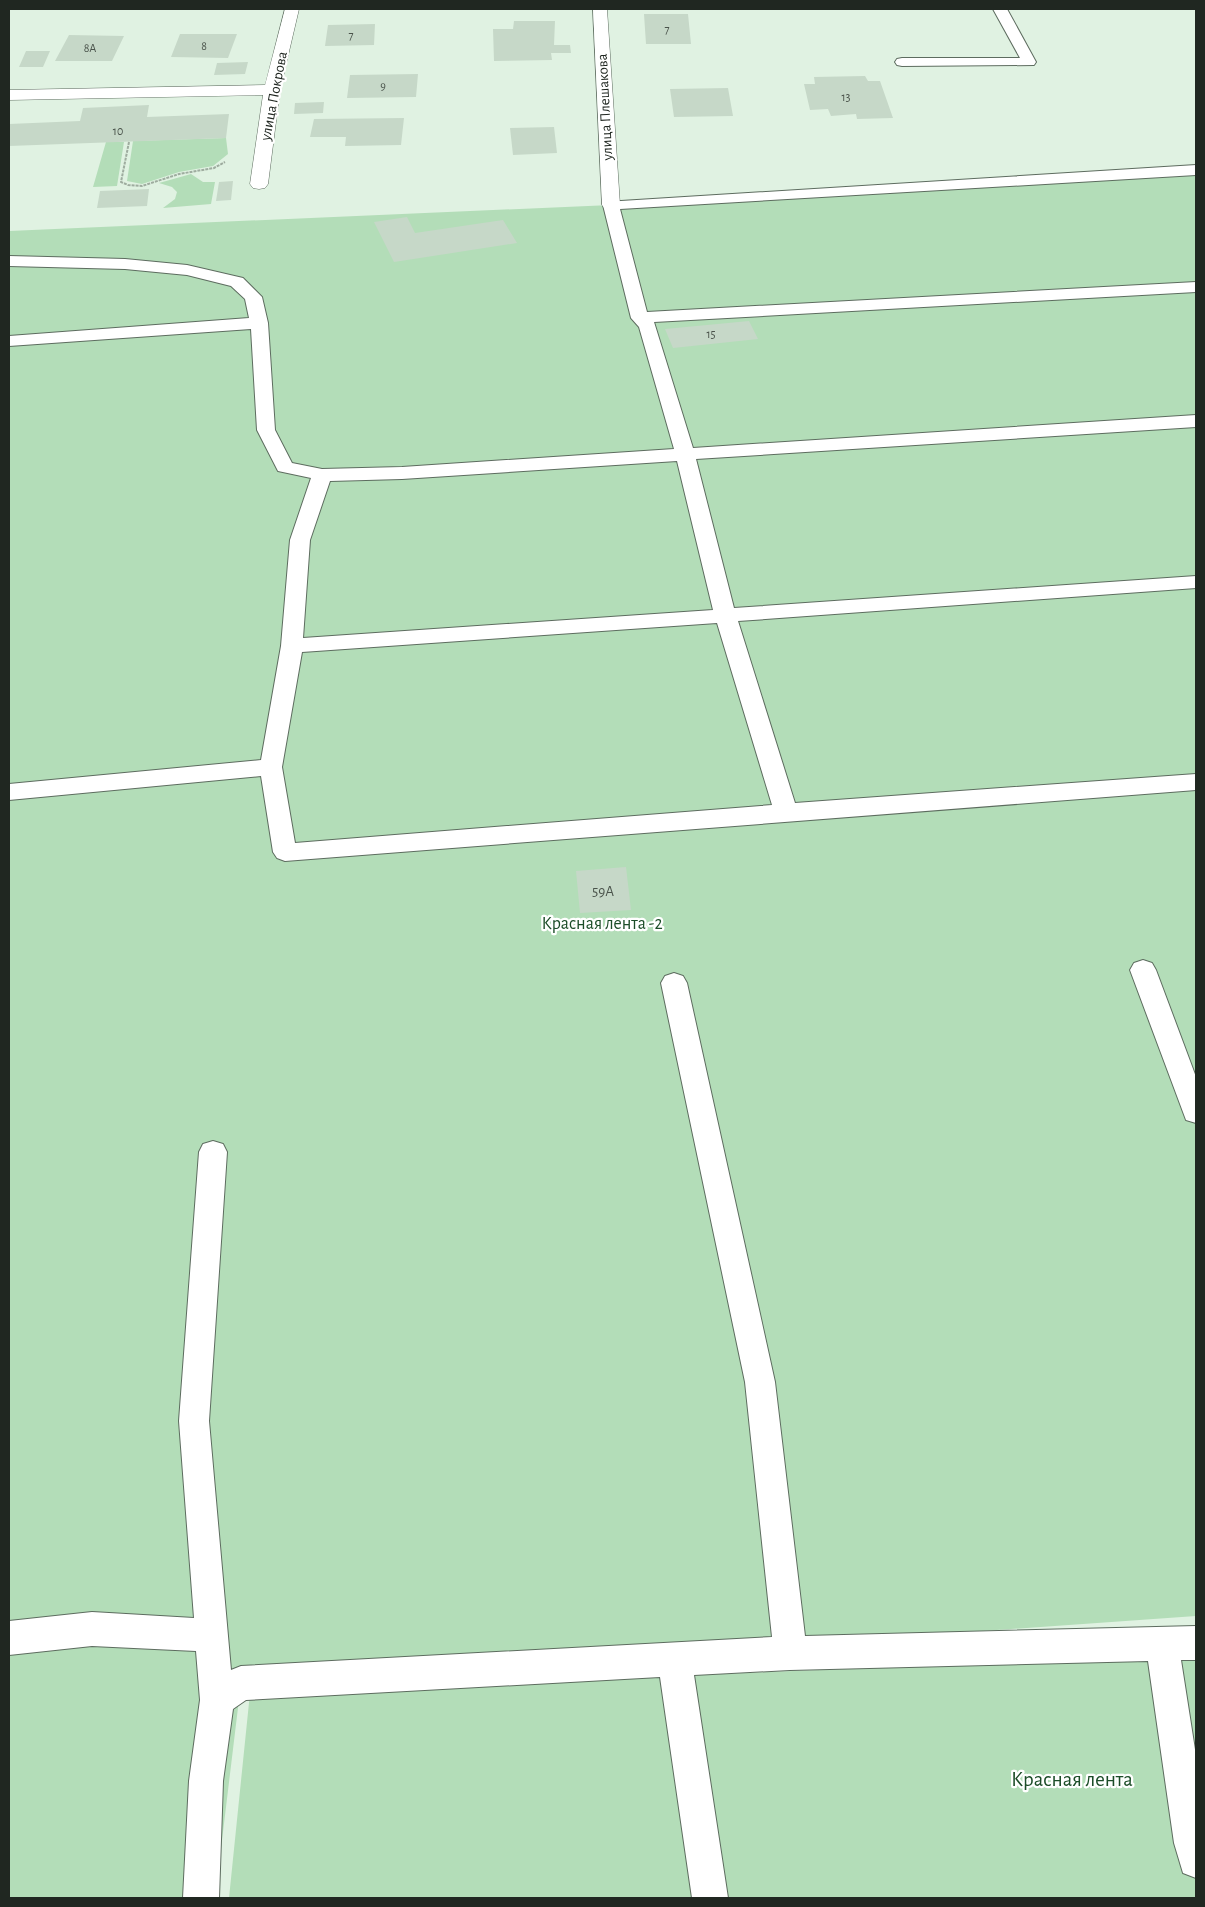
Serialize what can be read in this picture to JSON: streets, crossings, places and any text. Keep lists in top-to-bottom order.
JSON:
{
  "streets": {
    "street": ["улица Покрова", "улица Плешакова"]
  },
  "parks": ["Красная лента -2", "Красная лента"],
  "house_numbers": [
    "7",
    "7",
    "8",
    "8А",
    "9",
    "13",
    "10",
    "15",
    "59А"
  ]
}
